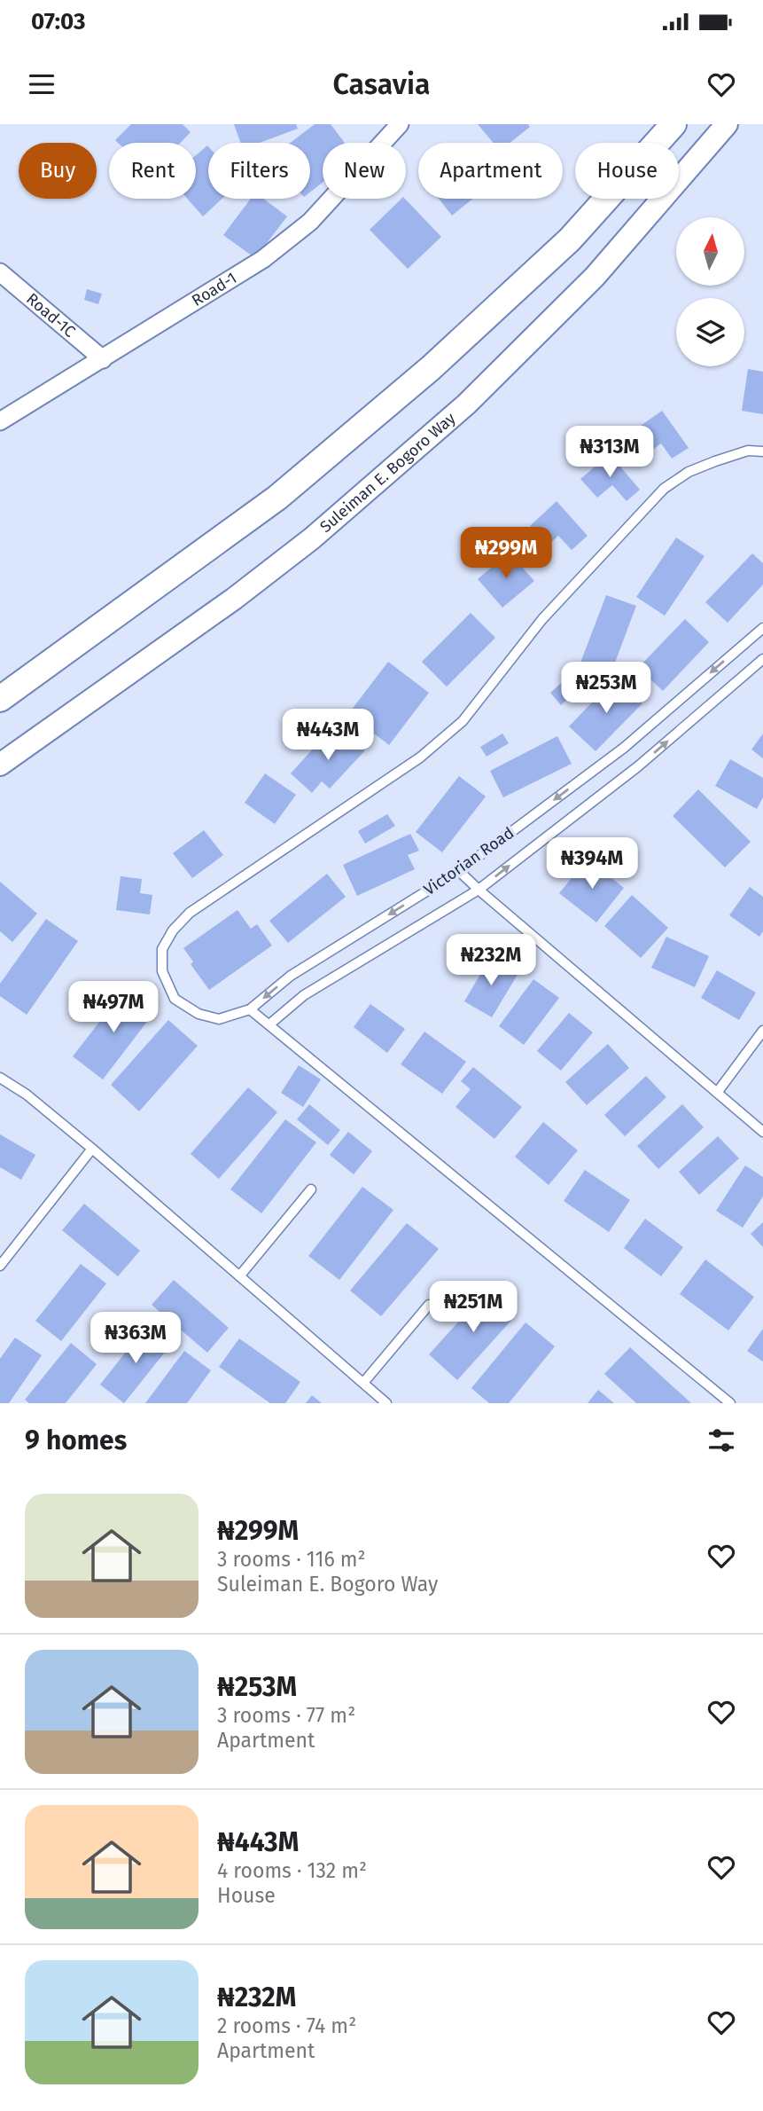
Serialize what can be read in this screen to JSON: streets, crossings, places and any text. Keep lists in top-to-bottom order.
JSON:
{
  "streets": {
    "street": ["Road-1", "Road-1C", "Suleiman E. Bogoro Way"],
    "lane": ["Victorian Road"]
  },
  "crossings": [
    ["Road-1", "Road-1C"]
  ],
  "north": "top",
  "page": {
    "status": "07:03",
    "header": "Casavia",
    "chip": [
      "Buy",
      "Rent",
      "Filters",
      "New",
      "Apartment",
      "House"
    ],
    "price": [
      "₦313M",
      "₦299M",
      "₦253M",
      "₦443M",
      "₦394M",
      "₦232M",
      "₦497M",
      "₦251M",
      "₦363M"
    ],
    "heading": "9 homes",
    "list": [
      {
        "name": "₦299M",
        "note": "3 rooms · 116 m² · Suleiman E. Bogoro Way"
      },
      {
        "name": "₦253M",
        "note": "3 rooms · 77 m² · Apartment"
      },
      {
        "name": "₦443M",
        "note": "4 rooms · 132 m² · House"
      },
      {
        "name": "₦232M",
        "note": "2 rooms · 74 m² · Apartment"
      }
    ]
  }
}
